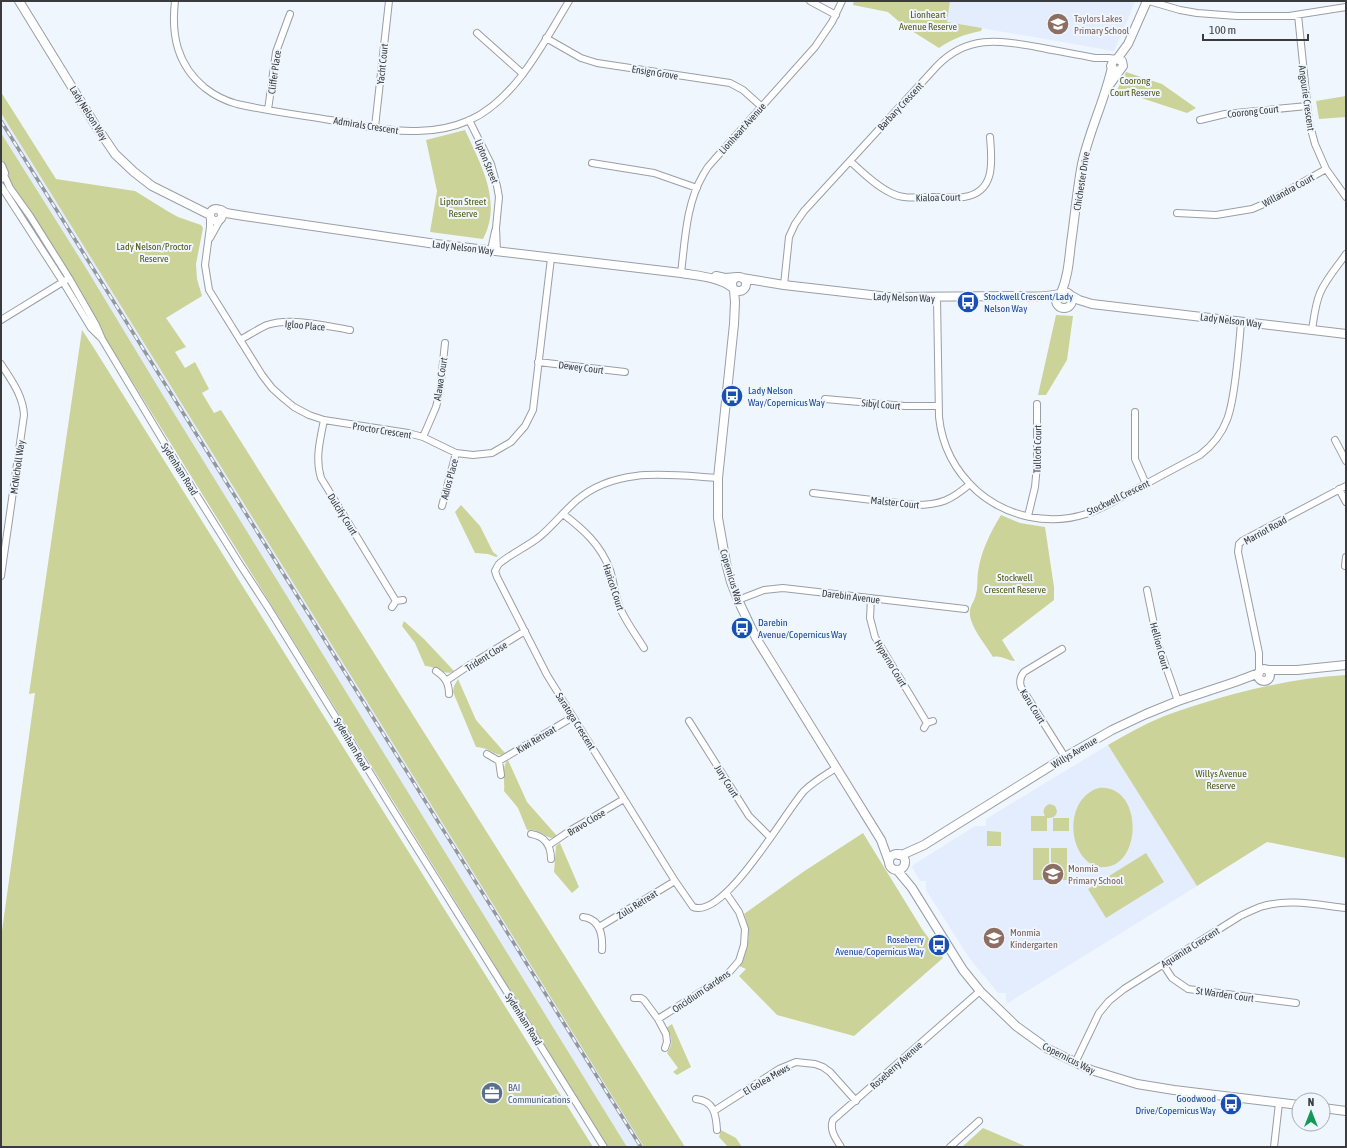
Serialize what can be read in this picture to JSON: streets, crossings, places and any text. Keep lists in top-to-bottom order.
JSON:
{
  "streets": {
    "street": [
      "Yacht Court",
      "Cliffer Place",
      "Ensign Grove",
      "Angourie Crescent",
      "Barbary Crescent",
      "Coorong Court",
      "Lady Nelson Way",
      "Admirals Crescent",
      "Lionheart Avenue",
      "Lipton Street",
      "Chichester Drive",
      "Willandra Court",
      "Kialoa Court",
      "Igloo Place",
      "Dewey Court",
      "Alawa Court",
      "Sibyl Court",
      "Proctor Crescent",
      "Tulloch Court",
      "McNicholl Way",
      "Sydenham Road",
      "Adios Place",
      "Stockwell Crescent",
      "Malster Court",
      "Dulcify Court",
      "Marriot Road",
      "Copernicus Way",
      "Haricot Court",
      "Darebin Avenue",
      "Hellion Court",
      "Trident Close",
      "Hyperno Court",
      "Karu Court",
      "Saratoga Crescent",
      "Kiwi Retreat",
      "Willys Avenue",
      "Jury Court",
      "Bravo Close",
      "Zulu Retreat",
      "Aquanita Crescent",
      "Oncidium Gardens",
      "St Warden Court",
      "Roseberry Avenue",
      "El Golea Mews"
    ]
  },
  "crossings": [
    ["Yacht Court", "Admirals Crescent"],
    ["Cliffer Place", "Admirals Crescent"],
    ["Ensign Grove", "Admirals Crescent"],
    ["Ensign Grove", "Lionheart Avenue"],
    ["Angourie Crescent", "Coorong Court"],
    ["Angourie Crescent", "Willandra Court"],
    ["Barbary Crescent", "Lady Nelson Way"],
    ["Barbary Crescent", "Chichester Drive"],
    ["Barbary Crescent", "Kialoa Court"],
    ["Lady Nelson Way", "Lionheart Avenue"],
    ["Lady Nelson Way", "Lipton Street"],
    ["Lady Nelson Way", "Chichester Drive"],
    ["Lady Nelson Way", "Proctor Crescent"],
    ["Lady Nelson Way", "Stockwell Crescent"],
    ["Lady Nelson Way", "Copernicus Way"],
    ["Admirals Crescent", "Lipton Street"],
    ["Igloo Place", "Proctor Crescent"],
    ["Dewey Court", "Proctor Crescent"],
    ["Alawa Court", "Proctor Crescent"],
    ["Sibyl Court", "Stockwell Crescent"],
    ["Proctor Crescent", "Adios Place"],
    ["Proctor Crescent", "Dulcify Court"],
    ["Tulloch Court", "Stockwell Crescent"],
    ["Stockwell Crescent", "Malster Court"],
    ["Marriot Road", "Willys Avenue"],
    ["Copernicus Way", "Darebin Avenue"],
    ["Copernicus Way", "Saratoga Crescent"],
    ["Copernicus Way", "Willys Avenue"],
    ["Copernicus Way", "Aquanita Crescent"],
    ["Copernicus Way", "Roseberry Avenue"],
    ["Haricot Court", "Saratoga Crescent"],
    ["Darebin Avenue", "Hyperno Court"],
    ["Hellion Court", "Willys Avenue"],
    ["Trident Close", "Saratoga Crescent"],
    ["Karu Court", "Willys Avenue"],
    ["Saratoga Crescent", "Kiwi Retreat"],
    ["Saratoga Crescent", "Jury Court"],
    ["Saratoga Crescent", "Bravo Close"],
    ["Saratoga Crescent", "Zulu Retreat"],
    ["Saratoga Crescent", "Oncidium Gardens"],
    ["Aquanita Crescent", "St Warden Court"],
    ["Roseberry Avenue", "El Golea Mews"]
  ],
  "parks": [
    "Lionheart Avenue Reserve",
    "Coorong Court Reserve",
    "Lipton Street Reserve",
    "Lady Nelson/Proctor Reserve",
    "Stockwell Crescent Reserve",
    "Willys Avenue Reserve"
  ],
  "places": {
    "school or university": ["Taylors Lakes Primary School", "Monmia Primary School", "Monmia Kindergarten"],
    "bus stop": [
      "Stockwell Crescent/Lady Nelson Way",
      "Lady Nelson Way/Copernicus Way",
      "Darebin Avenue/Copernicus Way",
      "Roseberry Avenue/Copernicus Way",
      "Goodwood Drive/Copernicus Way"
    ],
    "office": ["BAI Communications"]
  },
  "scale_bar": "100 m",
  "north": "top"
}
